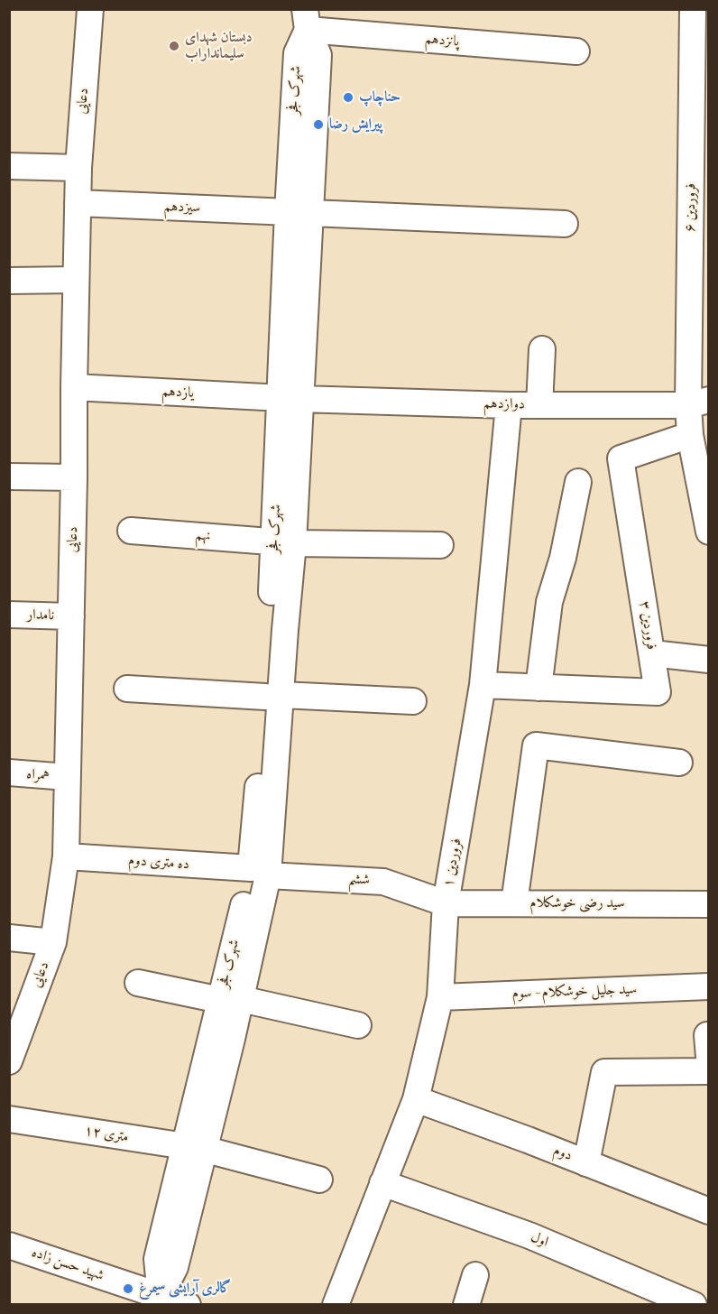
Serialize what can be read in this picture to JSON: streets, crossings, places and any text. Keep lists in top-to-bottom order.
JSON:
{
  "streets": {
    "street": [
      "پانزدهم",
      "شهرک فجر",
      "دعایی",
      "سیزدهم",
      "فروردین ۶",
      "یازدهم",
      "دوازدهم",
      "نهم",
      "نامدار",
      "فروردین ۳",
      "همراه",
      "ده متری دوم",
      "فروردین ۱",
      "ششم",
      "سید رضی خوشکلام",
      "سید جلیل خوشکلام - سوم",
      "۱۲ متری",
      "دوم",
      "اول",
      "شهید حسن زاده"
    ]
  },
  "crossings": [
    ["پانزدهم", "شهرک فجر"],
    ["شهرک فجر", "سیزدهم"],
    ["شهرک فجر", "یازدهم"],
    ["شهرک فجر", "دوازدهم"],
    ["شهرک فجر", "نهم"],
    ["شهرک فجر", "ده متری دوم"],
    ["شهرک فجر", "ششم"],
    ["شهرک فجر", "۱۲ متری"],
    ["شهرک فجر", "شهید حسن زاده"],
    ["دعایی", "سیزدهم"],
    ["دعایی", "یازدهم"],
    ["دعایی", "نامدار"],
    ["دعایی", "همراه"],
    ["دعایی", "ده متری دوم"],
    ["فروردین ۶", "دوازدهم"],
    ["فروردین ۶", "فروردین ۳"],
    ["یازدهم", "دوازدهم"],
    ["دوازدهم", "فروردین ۱"],
    ["فروردین ۳", "فروردین ۱"],
    ["ده متری دوم", "ششم"],
    ["فروردین ۱", "ششم"],
    ["فروردین ۱", "سید رضی خوشکلام"],
    ["فروردین ۱", "سید جلیل خوشکلام - سوم"],
    ["فروردین ۱", "دوم"],
    ["فروردین ۱", "اول"],
    ["ششم", "سید رضی خوشکلام"]
  ],
  "places": [
    "دبستان شهدای سلیمانداراب",
    "حناچاپ",
    "پیرایش رضا",
    "گالری آرایشی سیمرغ"
  ]
}
